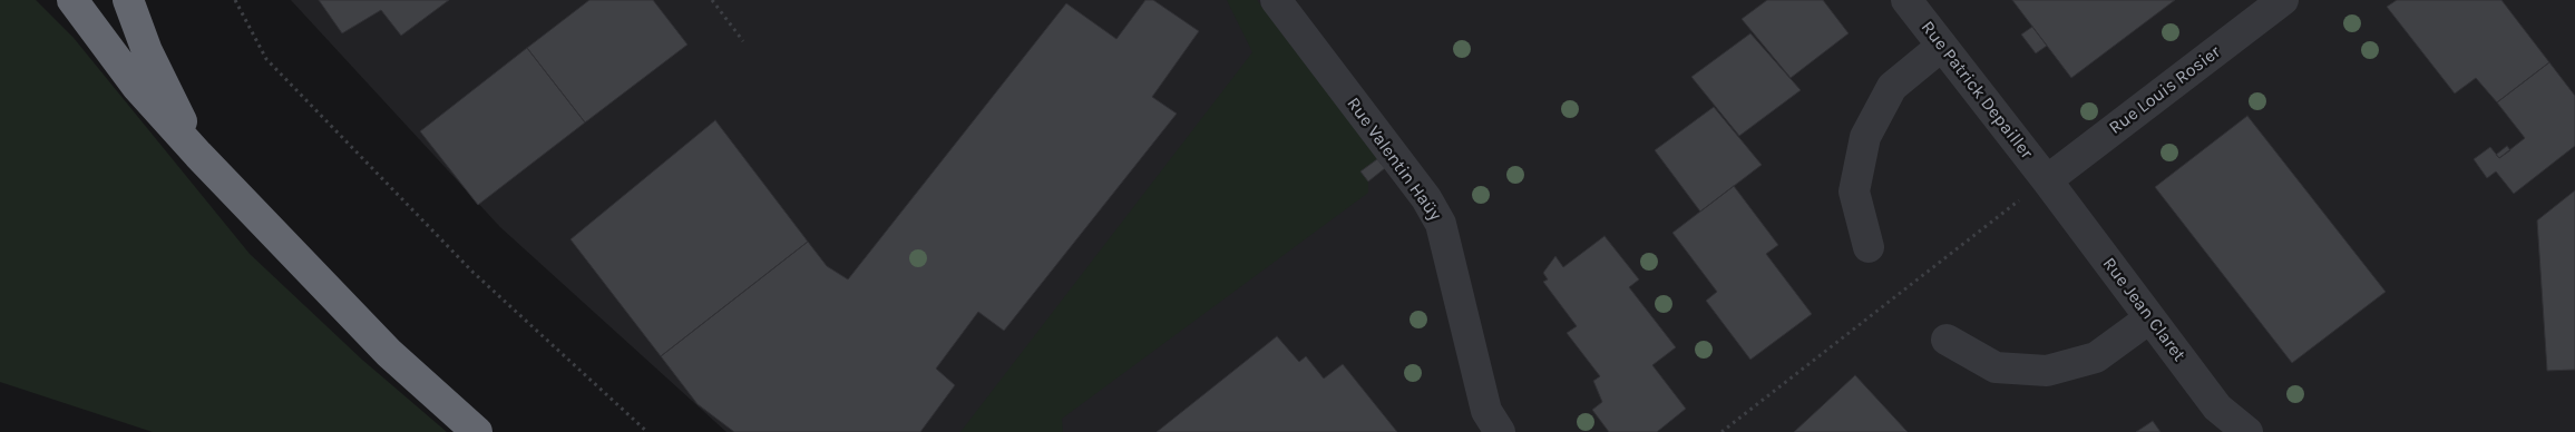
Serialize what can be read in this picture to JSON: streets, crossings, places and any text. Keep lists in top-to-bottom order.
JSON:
{
  "streets": {
    "street": [
      "Rue Patrick Depailler",
      "Rue Louis Rosier",
      "Rue Valentin Haüy",
      "Rue Jean Claret"
    ]
  },
  "crossings": [
    ["Rue Patrick Depailler", "Rue Louis Rosier"],
    ["Rue Patrick Depailler", "Rue Jean Claret"],
    ["Rue Louis Rosier", "Rue Jean Claret"]
  ]
}
